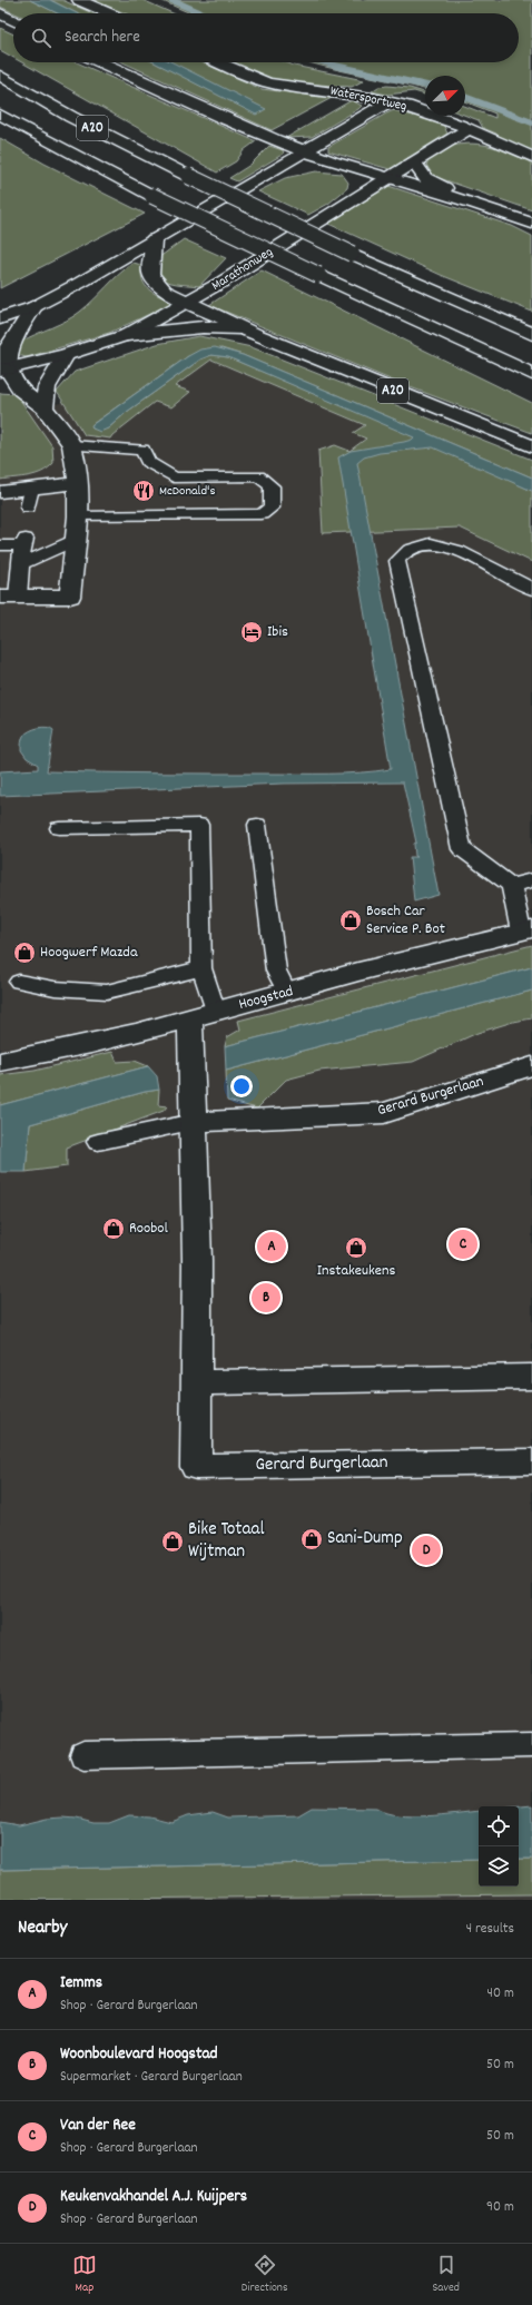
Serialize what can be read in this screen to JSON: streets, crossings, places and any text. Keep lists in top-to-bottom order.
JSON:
{
  "streets": {
    "main road": [
      "Watersportweg",
      "A20",
      "Marathonweg",
      "Hoogstad",
      "Gerard Burgerlaan"
    ]
  },
  "crossings": [
    ["Watersportweg", "Marathonweg"],
    ["A20", "Marathonweg"],
    ["Hoogstad", "Gerard Burgerlaan"]
  ],
  "places": {
    "restaurant": ["McDonald's"],
    "hotel": ["Ibis"],
    "shop": [
      "Bosch Car Service P. Bot",
      "Hoogwerf Mazda",
      "Roobol",
      "Instakeukens",
      "Sani-Dump",
      "Bike Totaal Wijtman"
    ]
  },
  "north": "top right",
  "page": {
    "search": "Search here",
    "pins": [
      "C",
      "A",
      "B",
      "D"
    ],
    "heading": ["Nearby", "4 results"],
    "list": [
      {
        "mark": "A",
        "name": "Iemms",
        "note": "Shop · Gerard Burgerlaan",
        "value": "40 m"
      },
      {
        "mark": "B",
        "name": "Woonboulevard Hoogstad",
        "note": "Supermarket · Gerard Burgerlaan",
        "value": "50 m"
      },
      {
        "mark": "C",
        "name": "Van der Ree",
        "note": "Shop · Gerard Burgerlaan",
        "value": "50 m"
      },
      {
        "mark": "D",
        "name": "Keukenvakhandel A.J. Kuijpers",
        "note": "Shop · Gerard Burgerlaan",
        "value": "90 m"
      }
    ],
    "nav": ["Map", "Directions", "Saved"]
  }
}
